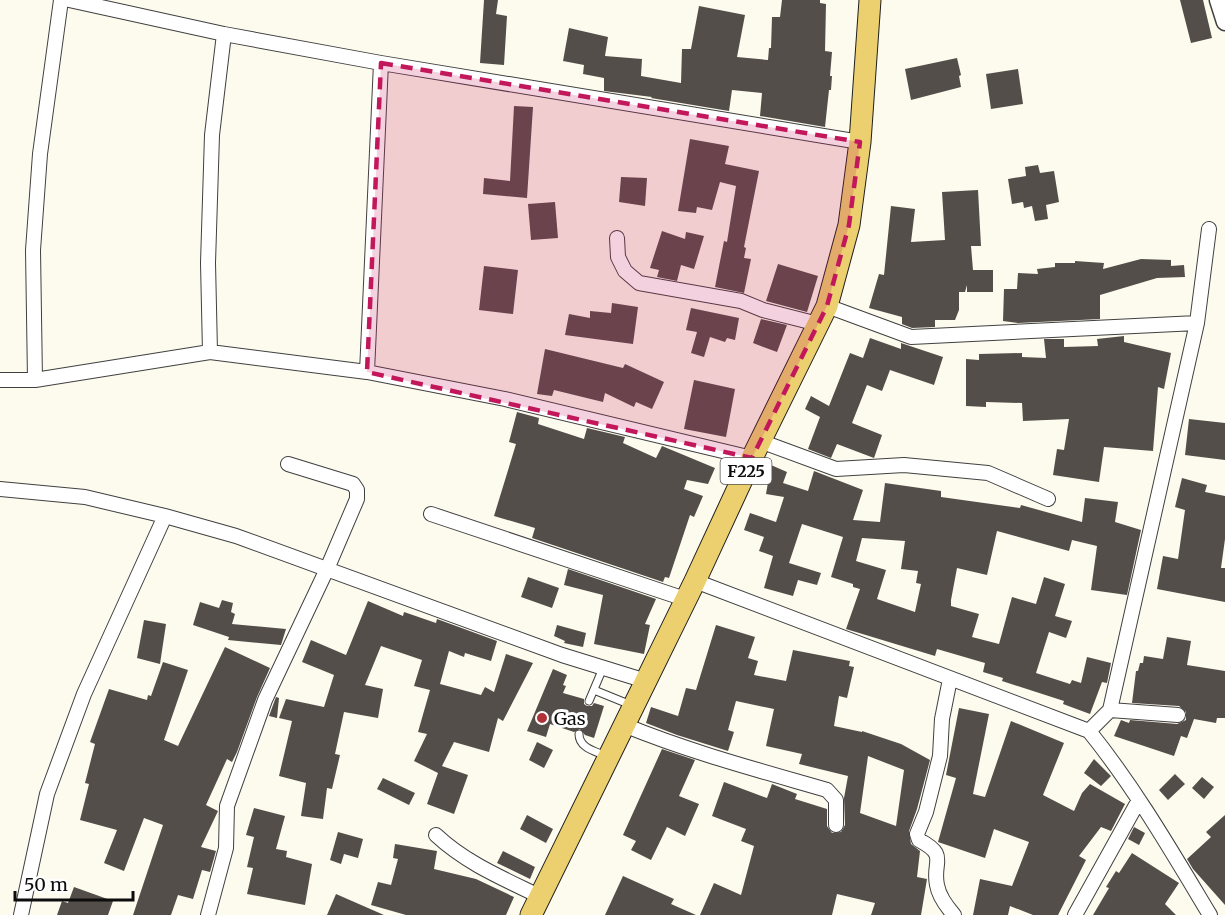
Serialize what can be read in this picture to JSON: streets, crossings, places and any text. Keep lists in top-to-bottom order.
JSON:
{
  "streets": {
    "main road": ["F225"]
  },
  "places": ["Gas"],
  "scale_bar": "50 m"
}
